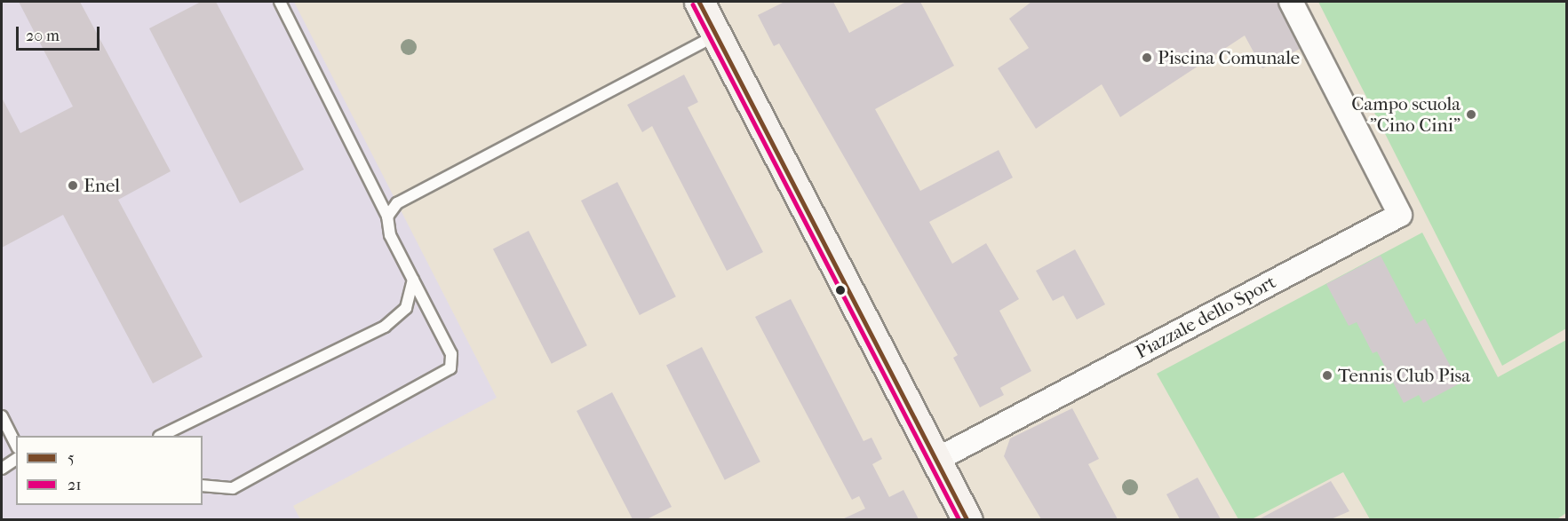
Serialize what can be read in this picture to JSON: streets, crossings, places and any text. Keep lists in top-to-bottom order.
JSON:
{
  "streets": {
    "street": ["Piazzale dello Sport"]
  },
  "places": [
    "Piscina Comunale",
    "Campo scuola \"Cino Cini\"",
    "Enel",
    "Tennis Club Pisa"
  ],
  "lines": ["transit line 5", "transit line 21"],
  "legend": ["5", "21"],
  "scale_bar": "20 m"
}
